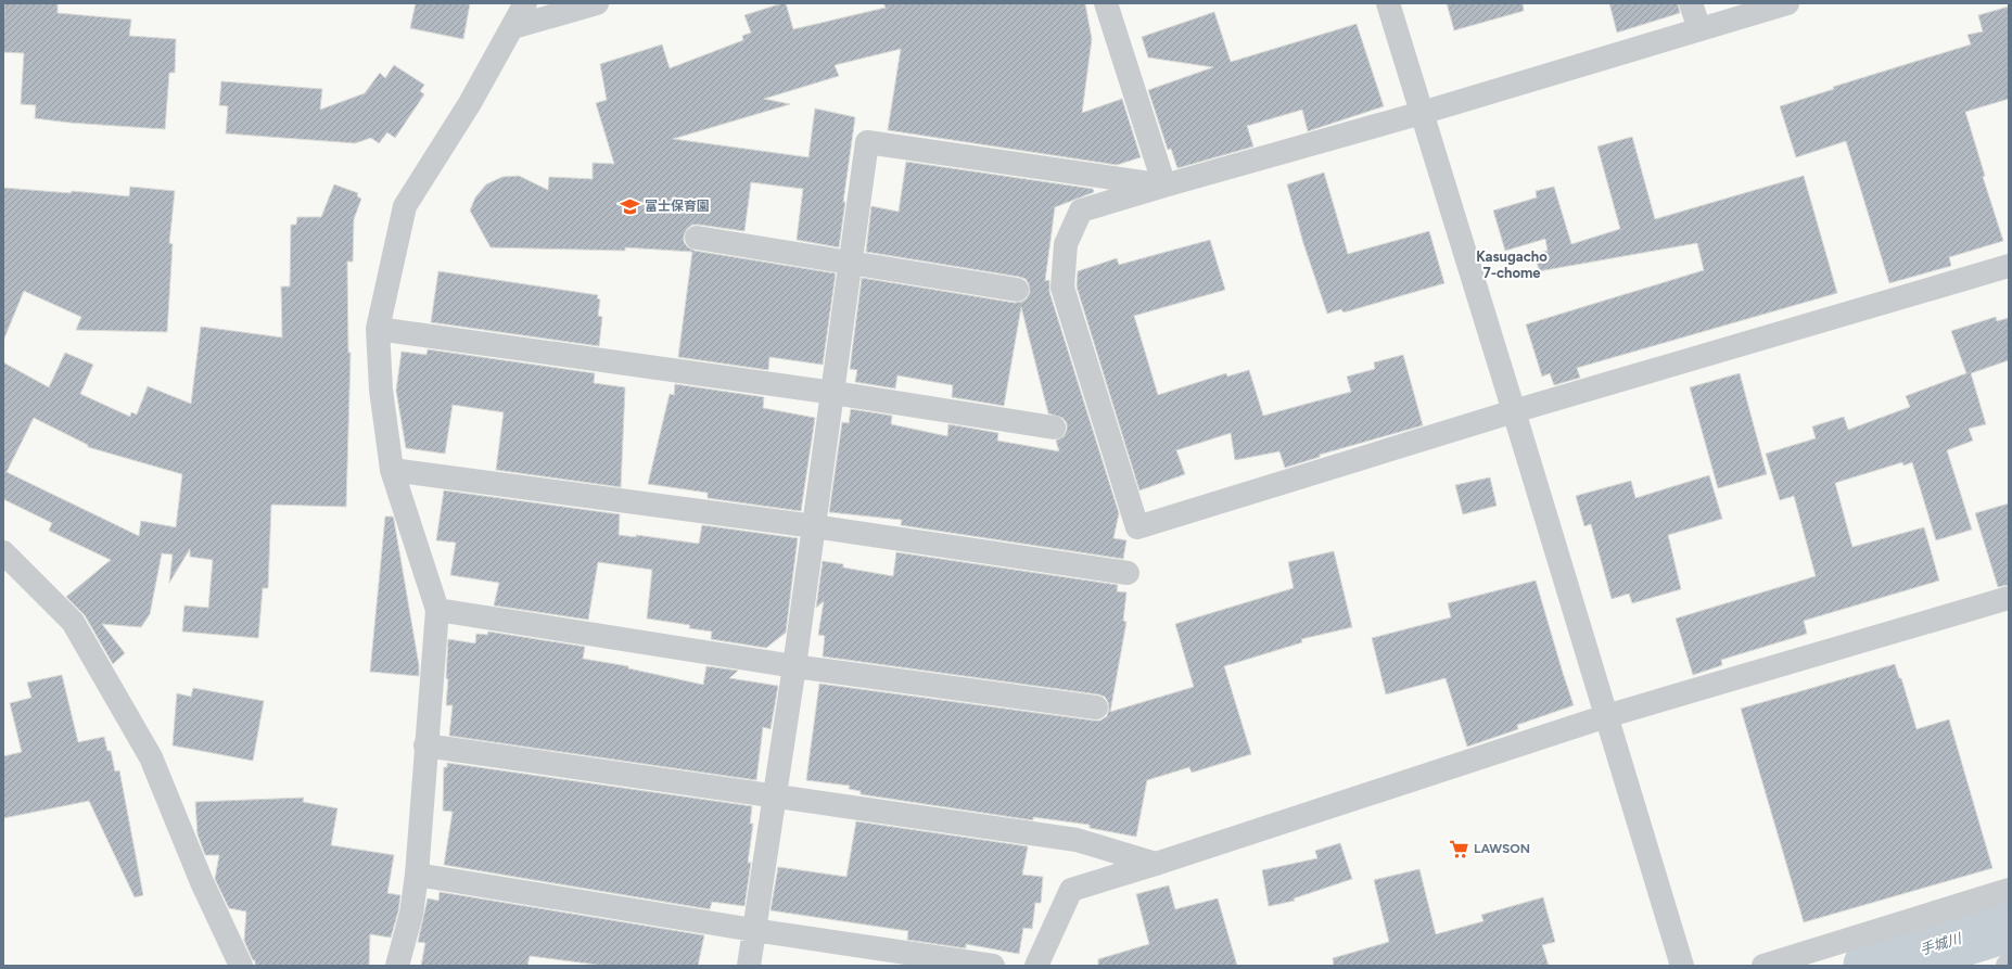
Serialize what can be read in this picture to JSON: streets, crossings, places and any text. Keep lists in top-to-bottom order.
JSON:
{
  "districts": ["Kasugacho 7-chome"],
  "water": ["手城川"],
  "places": {
    "school or university": ["富士保育園"],
    "supermarket": ["LAWSON"]
  }
}
